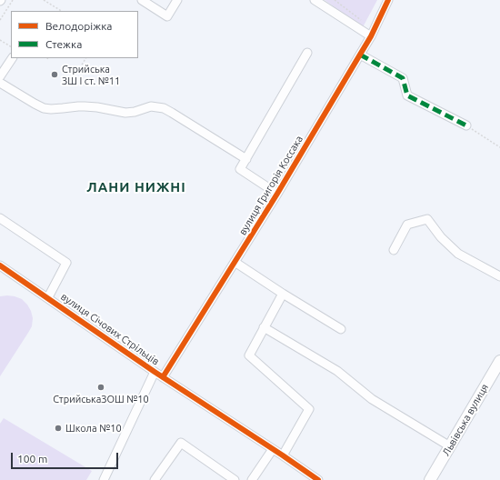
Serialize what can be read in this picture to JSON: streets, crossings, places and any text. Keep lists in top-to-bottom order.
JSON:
{
  "streets": {
    "main road": ["Львівська вулиця"],
    "street": ["вулиця Григорія Коссака", "вулиця Січових Стрільців"]
  },
  "crossings": [
    ["вулиця Григорія Коссака", "вулиця Січових Стрільців"]
  ],
  "districts": ["ЛАНИ НИЖНІ"],
  "places": ["Стрийська ЗШ I ст. №11", "СтрийськаЗОШ №10", "Школа №10"],
  "legend": ["Велодоріжка", "Стежка"],
  "scale_bar": "100 m"
}
